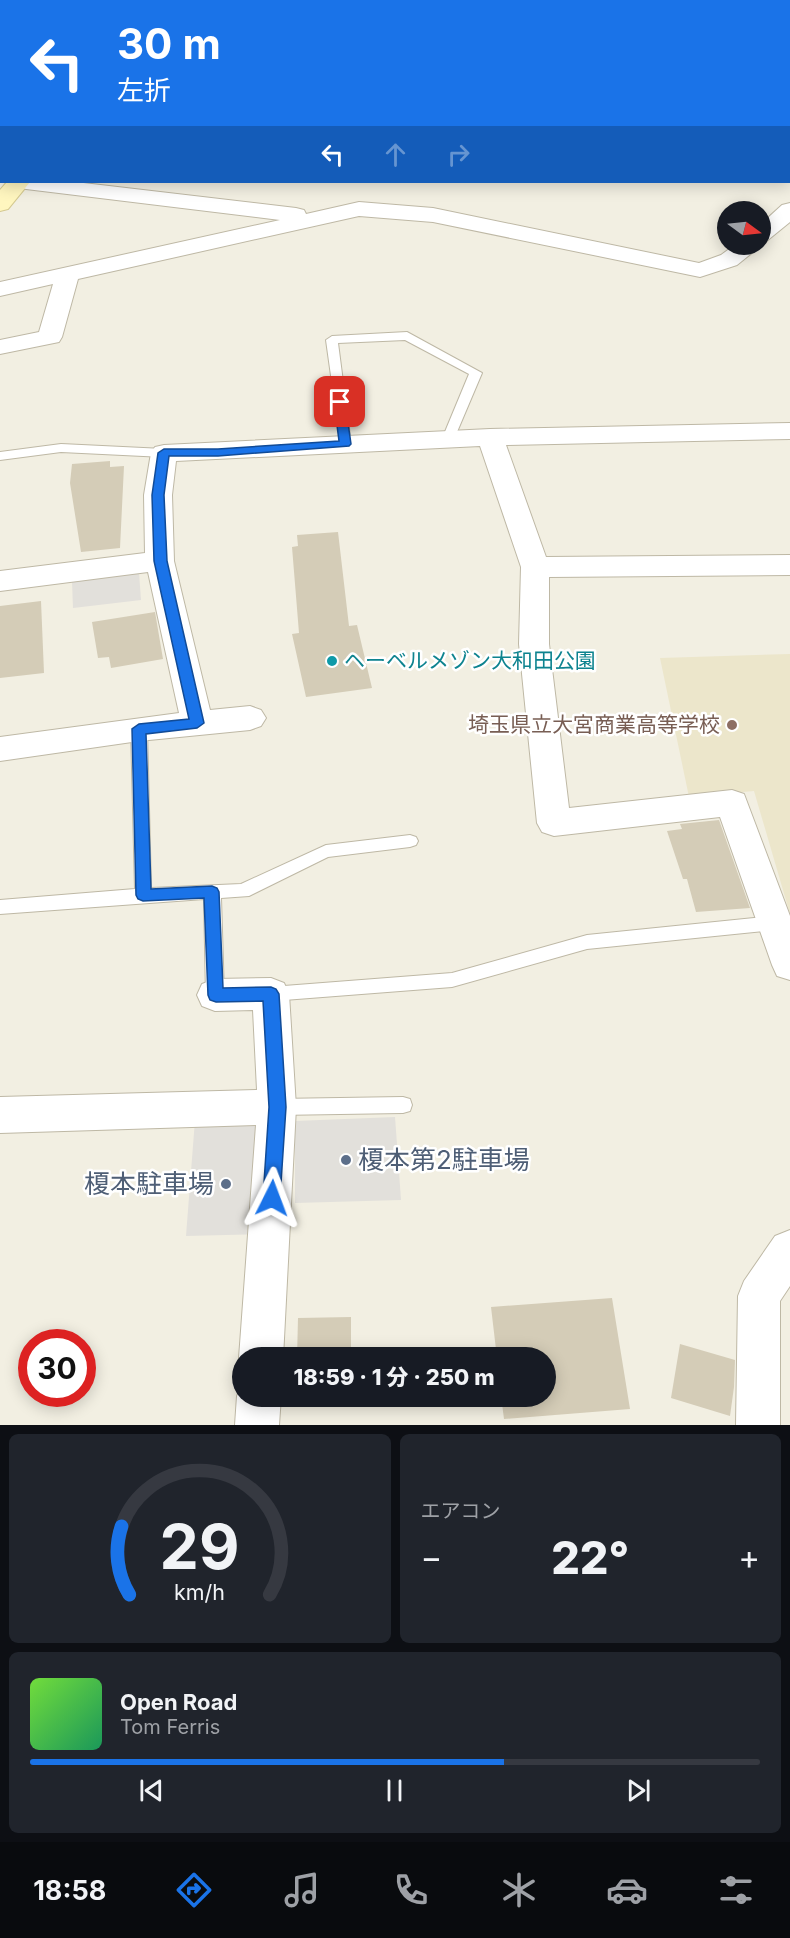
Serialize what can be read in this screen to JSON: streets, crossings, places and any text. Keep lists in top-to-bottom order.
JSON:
{
  "places": [
    "ヘーベルメゾン大和田公園",
    "埼玉県立大宮商業高等学校",
    "榎本第2駐車場",
    "榎本駐車場"
  ],
  "north": "right",
  "page": {
    "turn": ["30 m", "左折"],
    "limit": "30",
    "trip": "18:59 · 1 分 · 250 m",
    "tile": "エアコン",
    "heat": ["−", "22°", "+"],
    "song": ["Open Road", "Tom Ferris"],
    "tabs": "18:58",
    "gauge": ["29", "km/h"]
  }
}
